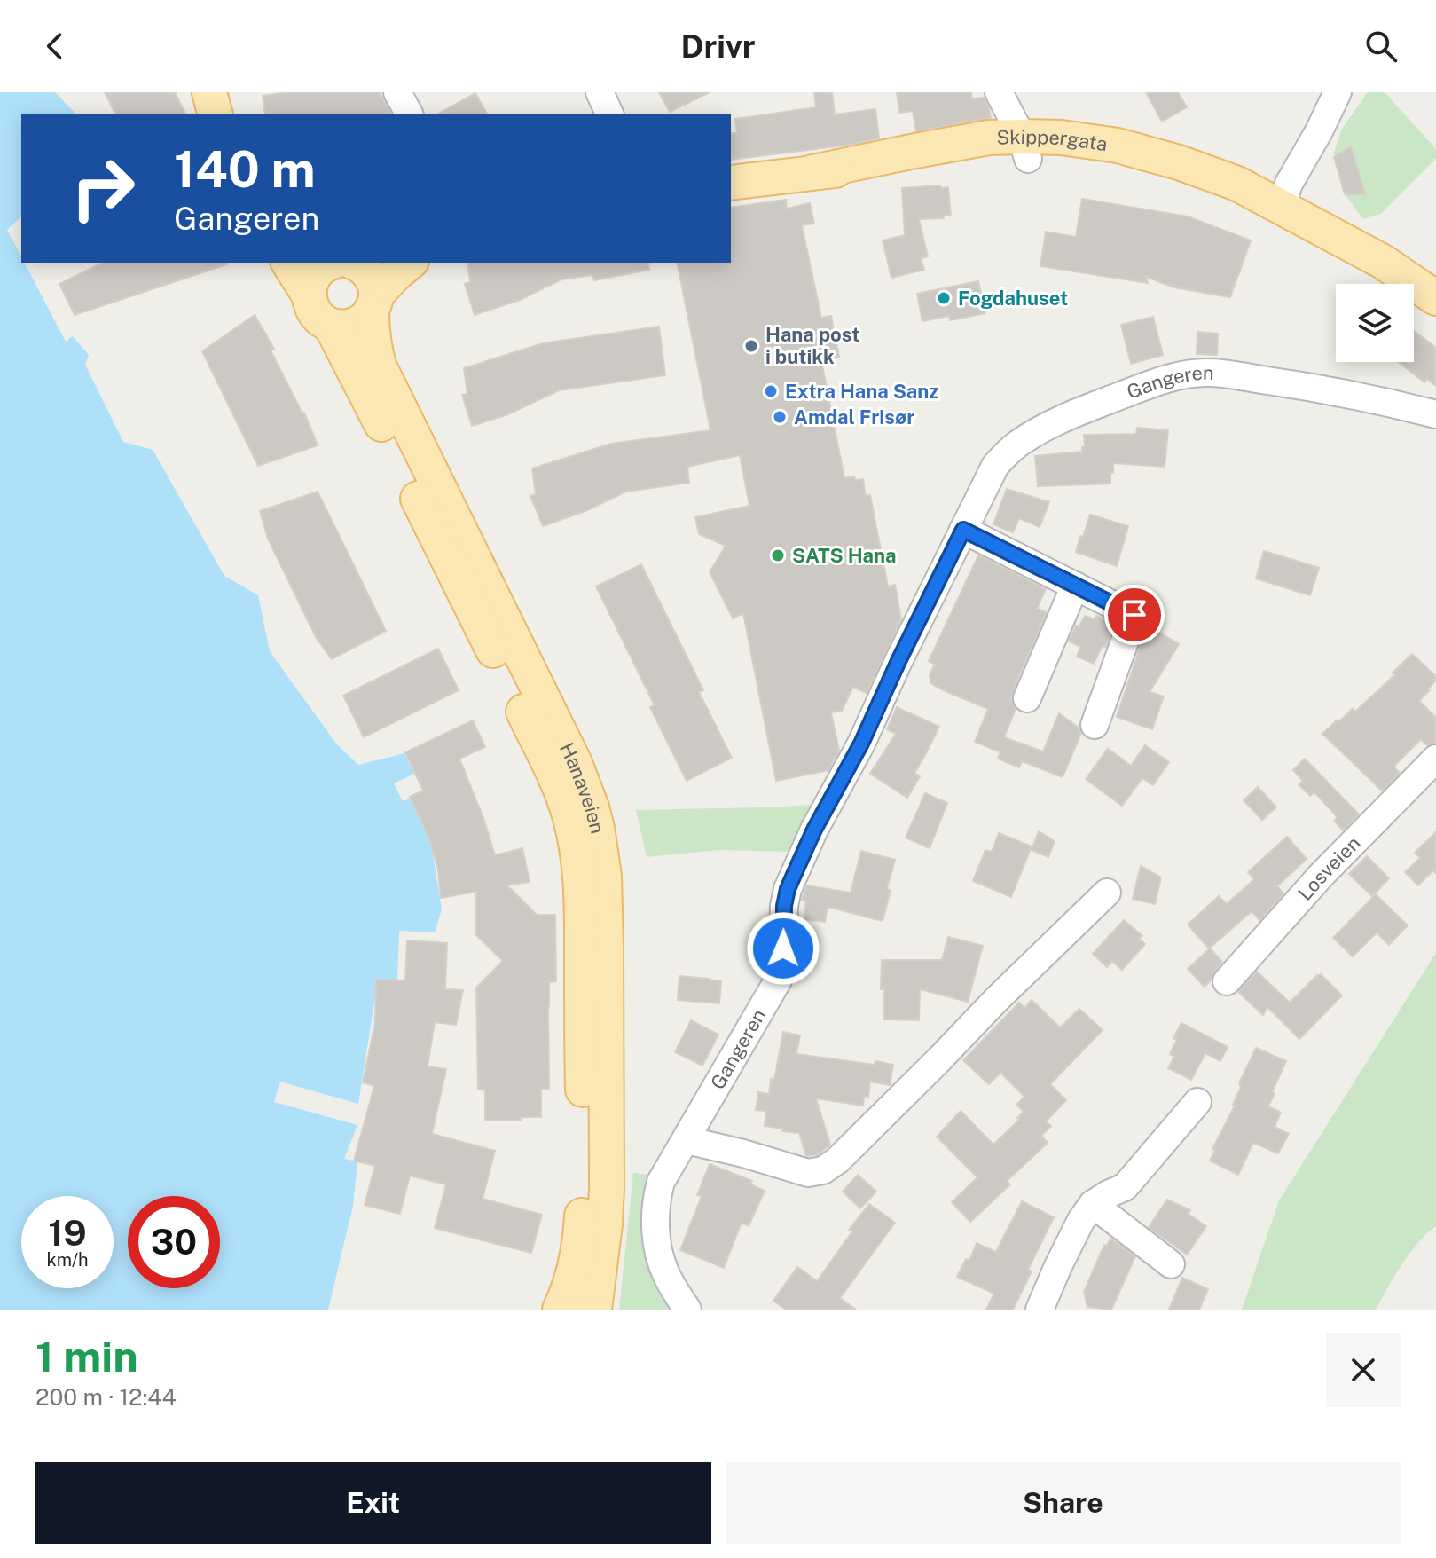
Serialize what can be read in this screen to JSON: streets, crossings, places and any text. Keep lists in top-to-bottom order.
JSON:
{
  "streets": {
    "main road": ["Skippergata", "Hanaveien"],
    "street": ["Gangeren", "Losveien"]
  },
  "places": [
    "Fogdahuset",
    "Hana post i butikk",
    "Extra Hana Sanz",
    "Amdal Frisør",
    "SATS Hana"
  ],
  "page": {
    "header": "Drivr",
    "turn": ["140 m", "Gangeren"],
    "speed": "19 km/h",
    "limit": "30",
    "heading": ["1 min", "200 m · 12:44"],
    "buttons": ["Exit", "Share"]
  }
}
